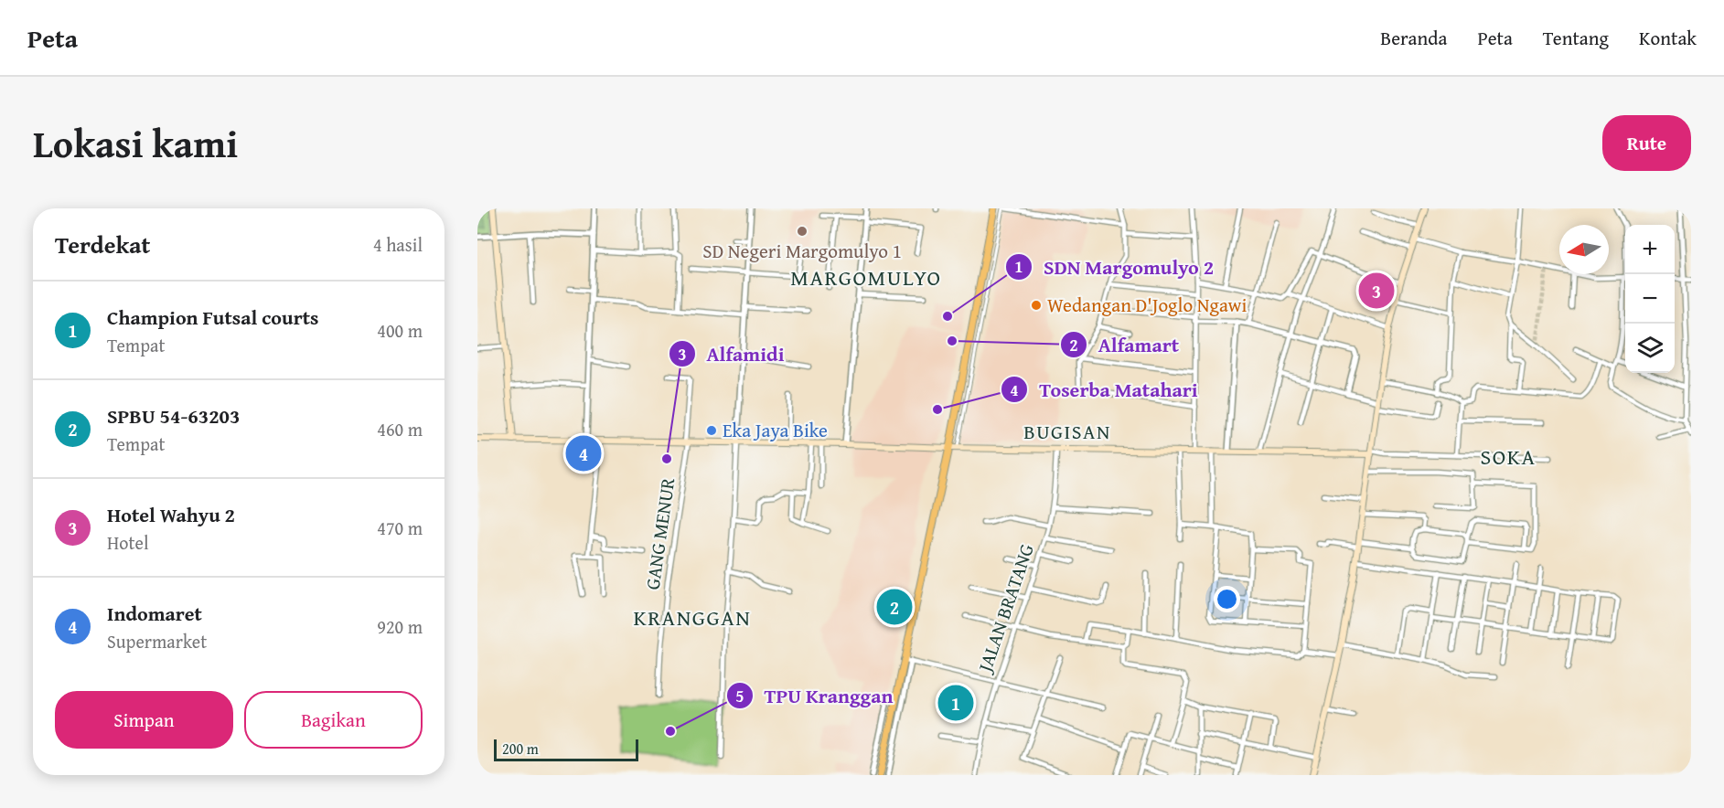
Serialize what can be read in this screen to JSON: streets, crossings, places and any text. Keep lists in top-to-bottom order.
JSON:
{
  "streets": {
    "street": ["GANG MENUR", "JALAN BRATANG"]
  },
  "districts": [
    "MARGOMULYO",
    "BUGISAN",
    "SOKA",
    "KRANGGAN"
  ],
  "places": [
    "SD Negeri Margomulyo 1",
    "Wedangan D'Joglo Ngawi",
    "SDN Margomulyo 2",
    "Alfamart",
    "Toserba Matahari",
    "Eka Jaya Bike",
    "Alfamidi",
    "TPU Kranggan"
  ],
  "scale_bar": "200 m",
  "north": "left",
  "page": {
    "header": "Peta",
    "nav": [
      "Beranda",
      "Peta",
      "Tentang",
      "Kontak"
    ],
    "title": "Lokasi kami",
    "buttons": [
      "Rute",
      ["Simpan", "Bagikan"]
    ],
    "heading": ["Terdekat", "4 hasil"],
    "map_buttons": ["+", "−"],
    "pins": [
      "3",
      "4",
      "2",
      "1"
    ],
    "list": [
      {
        "mark": "1",
        "name": "Champion Futsal courts",
        "note": "Tempat",
        "value": "400 m"
      },
      {
        "mark": "2",
        "name": "SPBU 54-63203",
        "note": "Tempat",
        "value": "460 m"
      },
      {
        "mark": "3",
        "name": "Hotel Wahyu 2",
        "note": "Hotel",
        "value": "470 m"
      },
      {
        "mark": "4",
        "name": "Indomaret",
        "note": "Supermarket",
        "value": "920 m"
      }
    ],
    "scale": "200 m"
  }
}
